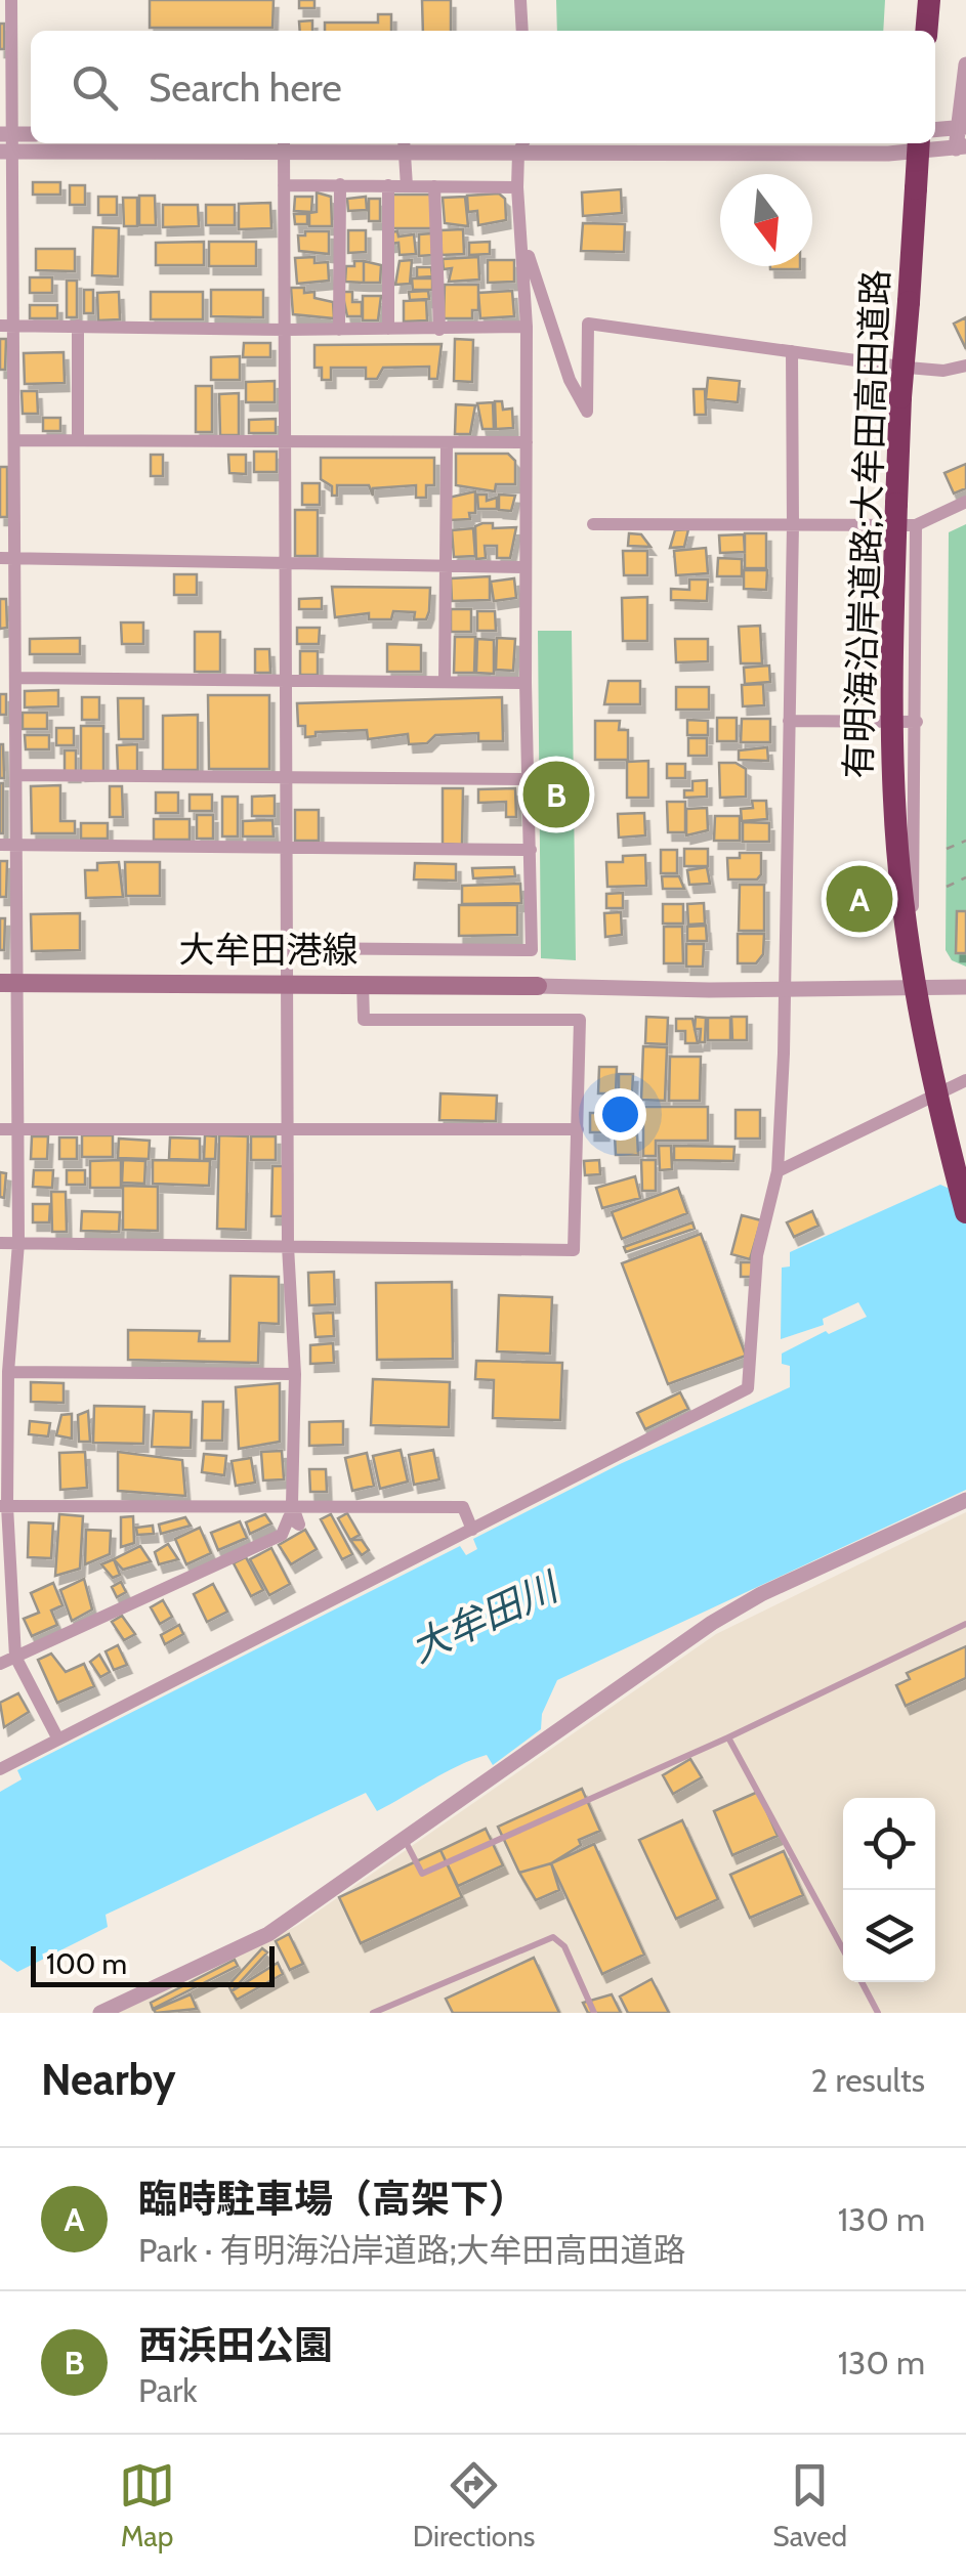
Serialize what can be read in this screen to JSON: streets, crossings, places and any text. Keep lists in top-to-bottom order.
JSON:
{
  "streets": {
    "highway": ["有明海沿岸道路;大牟田高田道路"],
    "main road": ["大牟田港線"]
  },
  "water": ["大牟田川"],
  "scale_bar": "100 m",
  "north": "bottom",
  "page": {
    "search": "Search here",
    "pins": ["B", "A"],
    "scale": "100 m",
    "heading": ["Nearby", "2 results"],
    "list": [
      {
        "mark": "A",
        "name": "臨時駐車場（高架下）",
        "note": "Park · 有明海沿岸道路;大牟田高田道路",
        "value": "130 m"
      },
      {
        "mark": "B",
        "name": "西浜田公園",
        "note": "Park",
        "value": "130 m"
      }
    ],
    "nav": ["Map", "Directions", "Saved"]
  }
}
